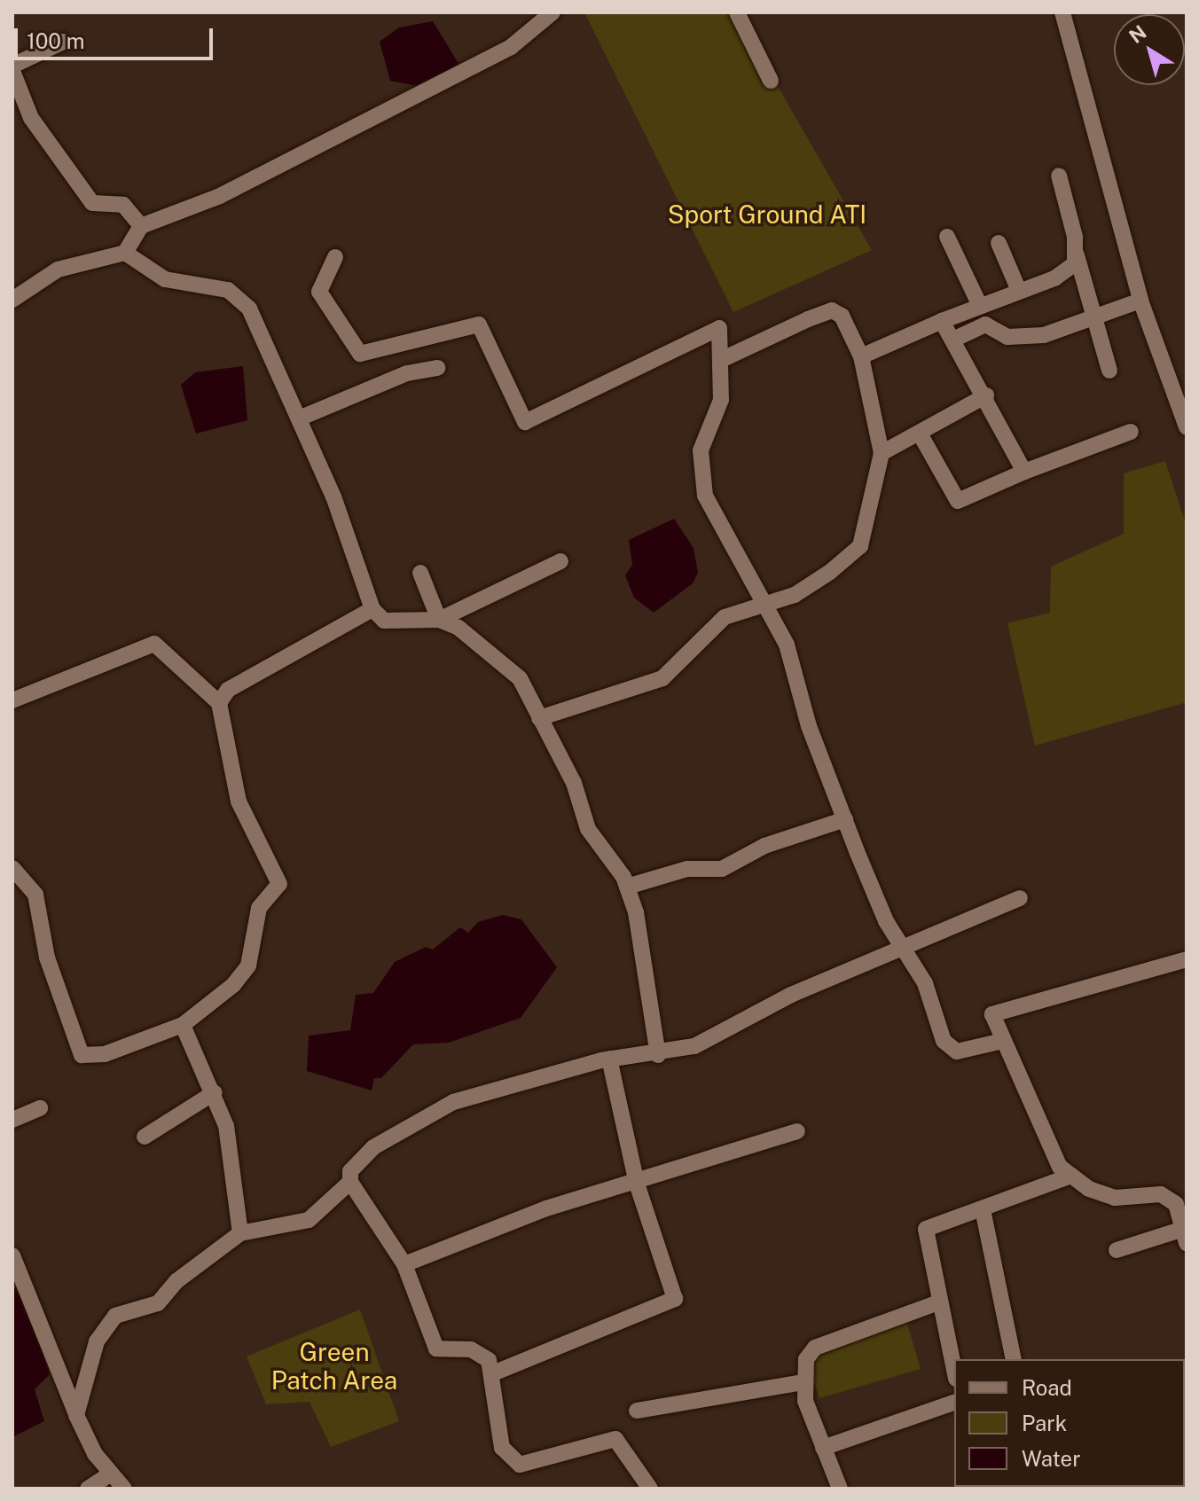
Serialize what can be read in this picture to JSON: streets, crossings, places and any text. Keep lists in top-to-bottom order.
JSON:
{
  "parks": ["Sport Ground ATI", "Green Patch Area"],
  "legend": ["Road", "Park", "Water"],
  "scale_bar": "100 m",
  "north": "top left"
}
